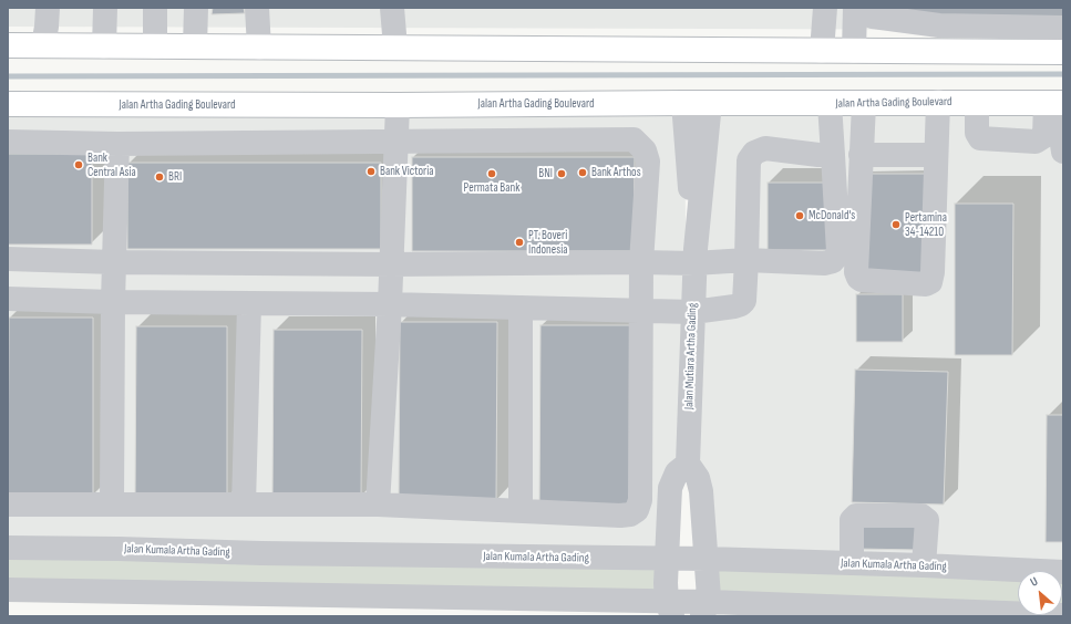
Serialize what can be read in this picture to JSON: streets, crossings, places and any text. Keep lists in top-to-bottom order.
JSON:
{
  "streets": {
    "main road": ["Jalan Artha Gading Boulevard"],
    "street": ["Jalan Mutiara Artha Gading", "Jalan Kumala Artha Gading"]
  },
  "crossings": [
    ["Jalan Artha Gading Boulevard", "Jalan Mutiara Artha Gading"]
  ],
  "places": [
    "Bank Central Asia",
    "Bank Victoria",
    "Bank Arthos",
    "Permata Bank",
    "BNI",
    "BRI",
    "McDonald's",
    "Pertamina 34-14210",
    "PT. Boveri Indonesia"
  ],
  "north": "top left"
}
